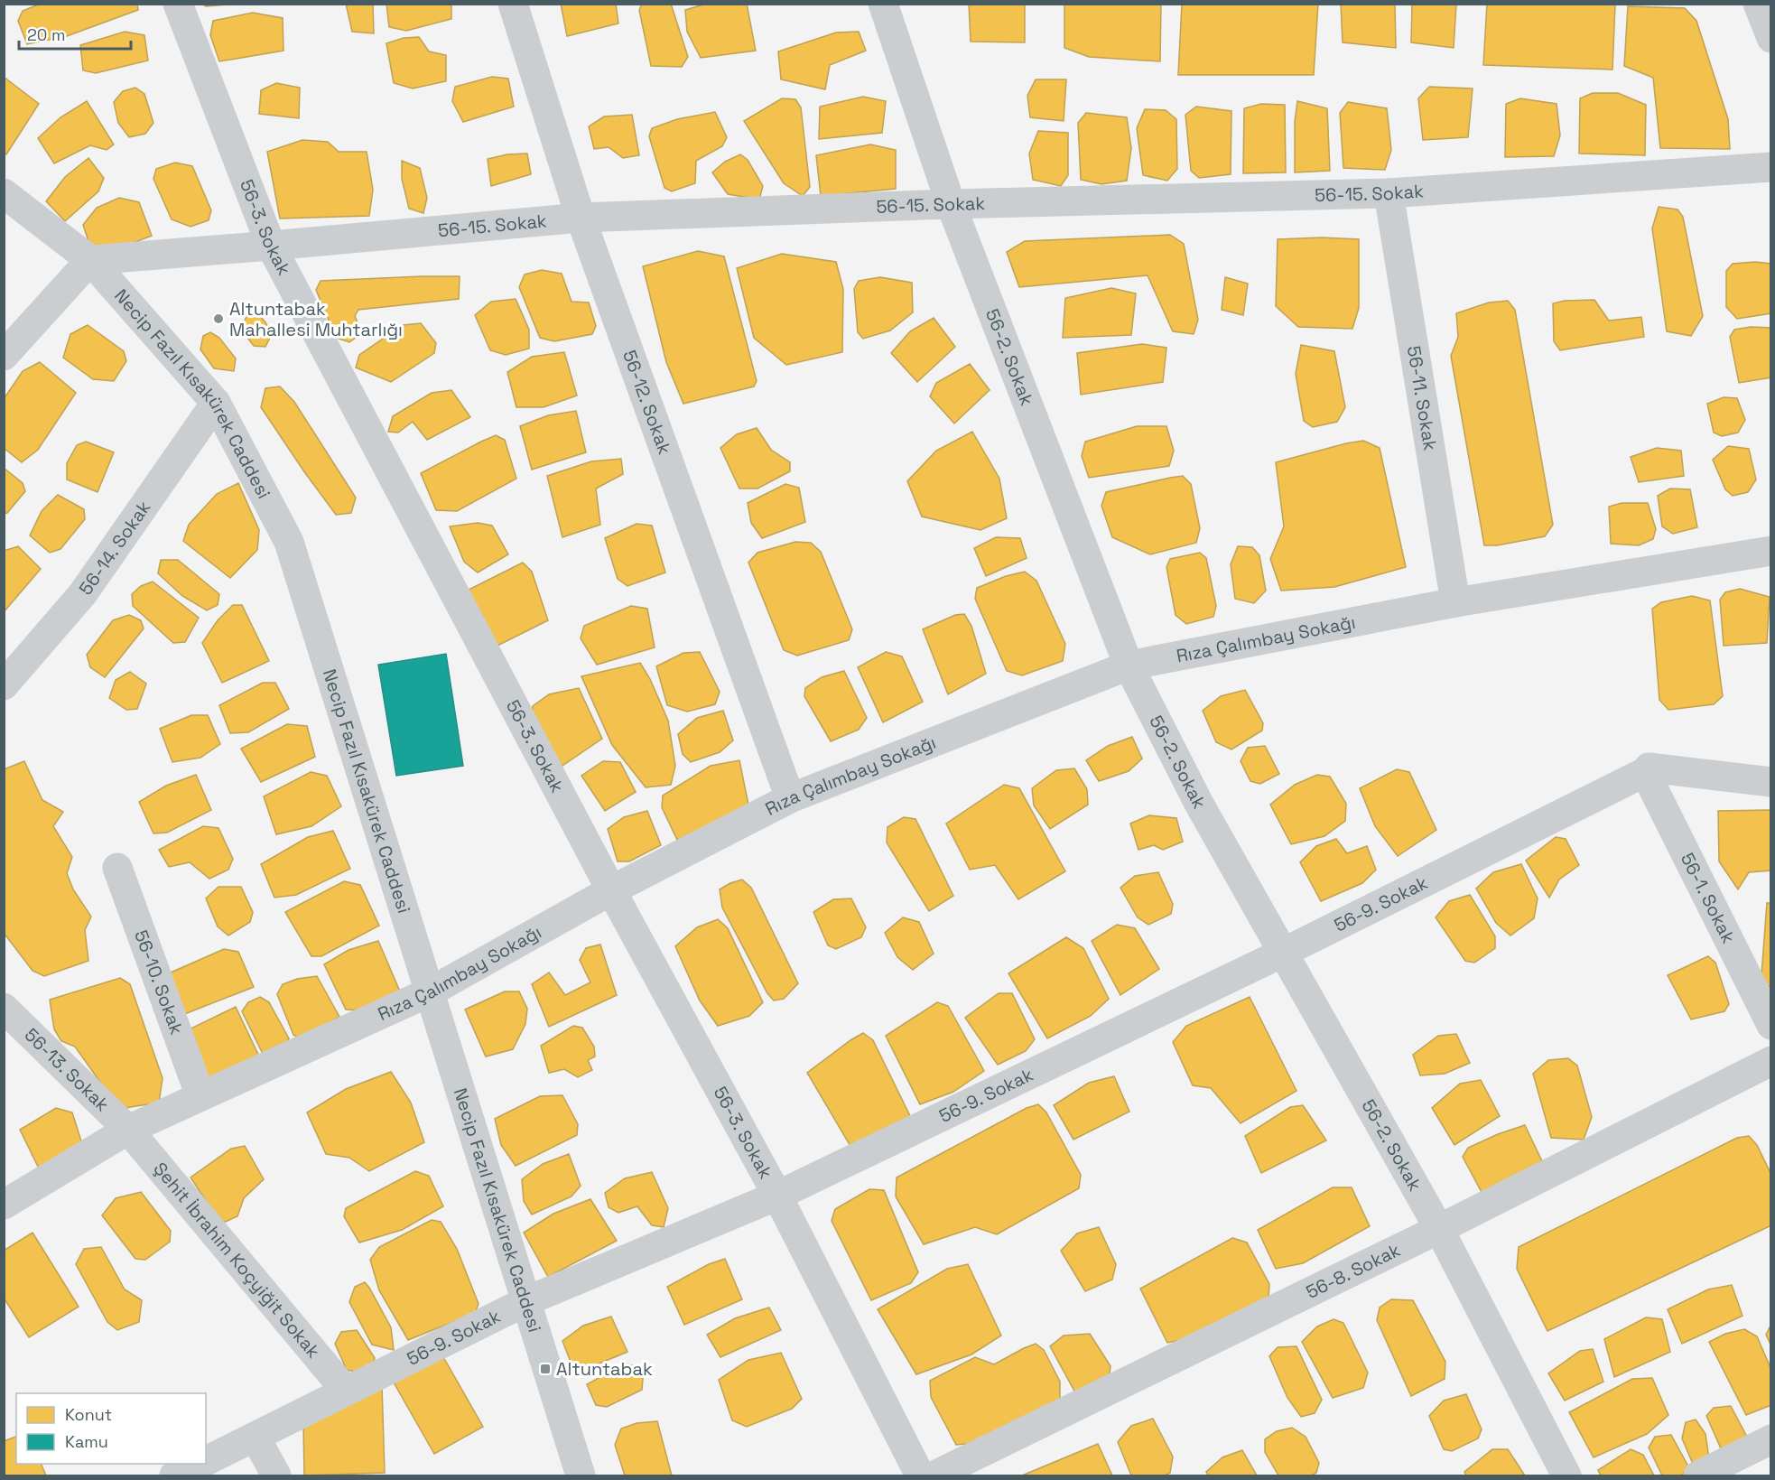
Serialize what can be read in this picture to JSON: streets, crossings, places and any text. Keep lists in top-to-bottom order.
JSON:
{
  "streets": {
    "street": [
      "56-15. Sokak",
      "56-3. Sokak",
      "56-2. Sokak",
      "Necip Fazıl Kısakürek Caddesi",
      "56-11. Sokak",
      "56-12. Sokak",
      "56-14. Sokak",
      "Rıza Çalımbay Sokağı",
      "56-1. Sokak",
      "56-9. Sokak",
      "56-10. Sokak",
      "56-13. Sokak",
      "Şehit İbrahim Koçyiğit Sokak",
      "56-8. Sokak"
    ]
  },
  "crossings": [
    ["56-15. Sokak", "56-3. Sokak"],
    ["56-15. Sokak", "56-2. Sokak"],
    ["56-15. Sokak", "Necip Fazıl Kısakürek Caddesi"],
    ["56-15. Sokak", "56-11. Sokak"],
    ["56-15. Sokak", "56-12. Sokak"],
    ["56-3. Sokak", "Rıza Çalımbay Sokağı"],
    ["56-3. Sokak", "56-9. Sokak"],
    ["56-2. Sokak", "Rıza Çalımbay Sokağı"],
    ["56-2. Sokak", "56-9. Sokak"],
    ["56-2. Sokak", "56-8. Sokak"],
    ["Necip Fazıl Kısakürek Caddesi", "56-14. Sokak"],
    ["Necip Fazıl Kısakürek Caddesi", "Rıza Çalımbay Sokağı"],
    ["Necip Fazıl Kısakürek Caddesi", "56-9. Sokak"],
    ["56-11. Sokak", "Rıza Çalımbay Sokağı"],
    ["56-12. Sokak", "Rıza Çalımbay Sokağı"],
    ["Rıza Çalımbay Sokağı", "56-10. Sokak"],
    ["Rıza Çalımbay Sokağı", "56-13. Sokak"],
    ["Rıza Çalımbay Sokağı", "Şehit İbrahim Koçyiğit Sokak"],
    ["56-1. Sokak", "56-9. Sokak"],
    ["56-9. Sokak", "Şehit İbrahim Koçyiğit Sokak"],
    ["56-13. Sokak", "Şehit İbrahim Koçyiğit Sokak"]
  ],
  "places": {
    "other": ["Altuntabak Mahallesi Muhtarlığı"],
    "transit": ["Altuntabak"]
  },
  "legend": ["Konut", "Kamu"],
  "scale_bar": "20 m"
}
